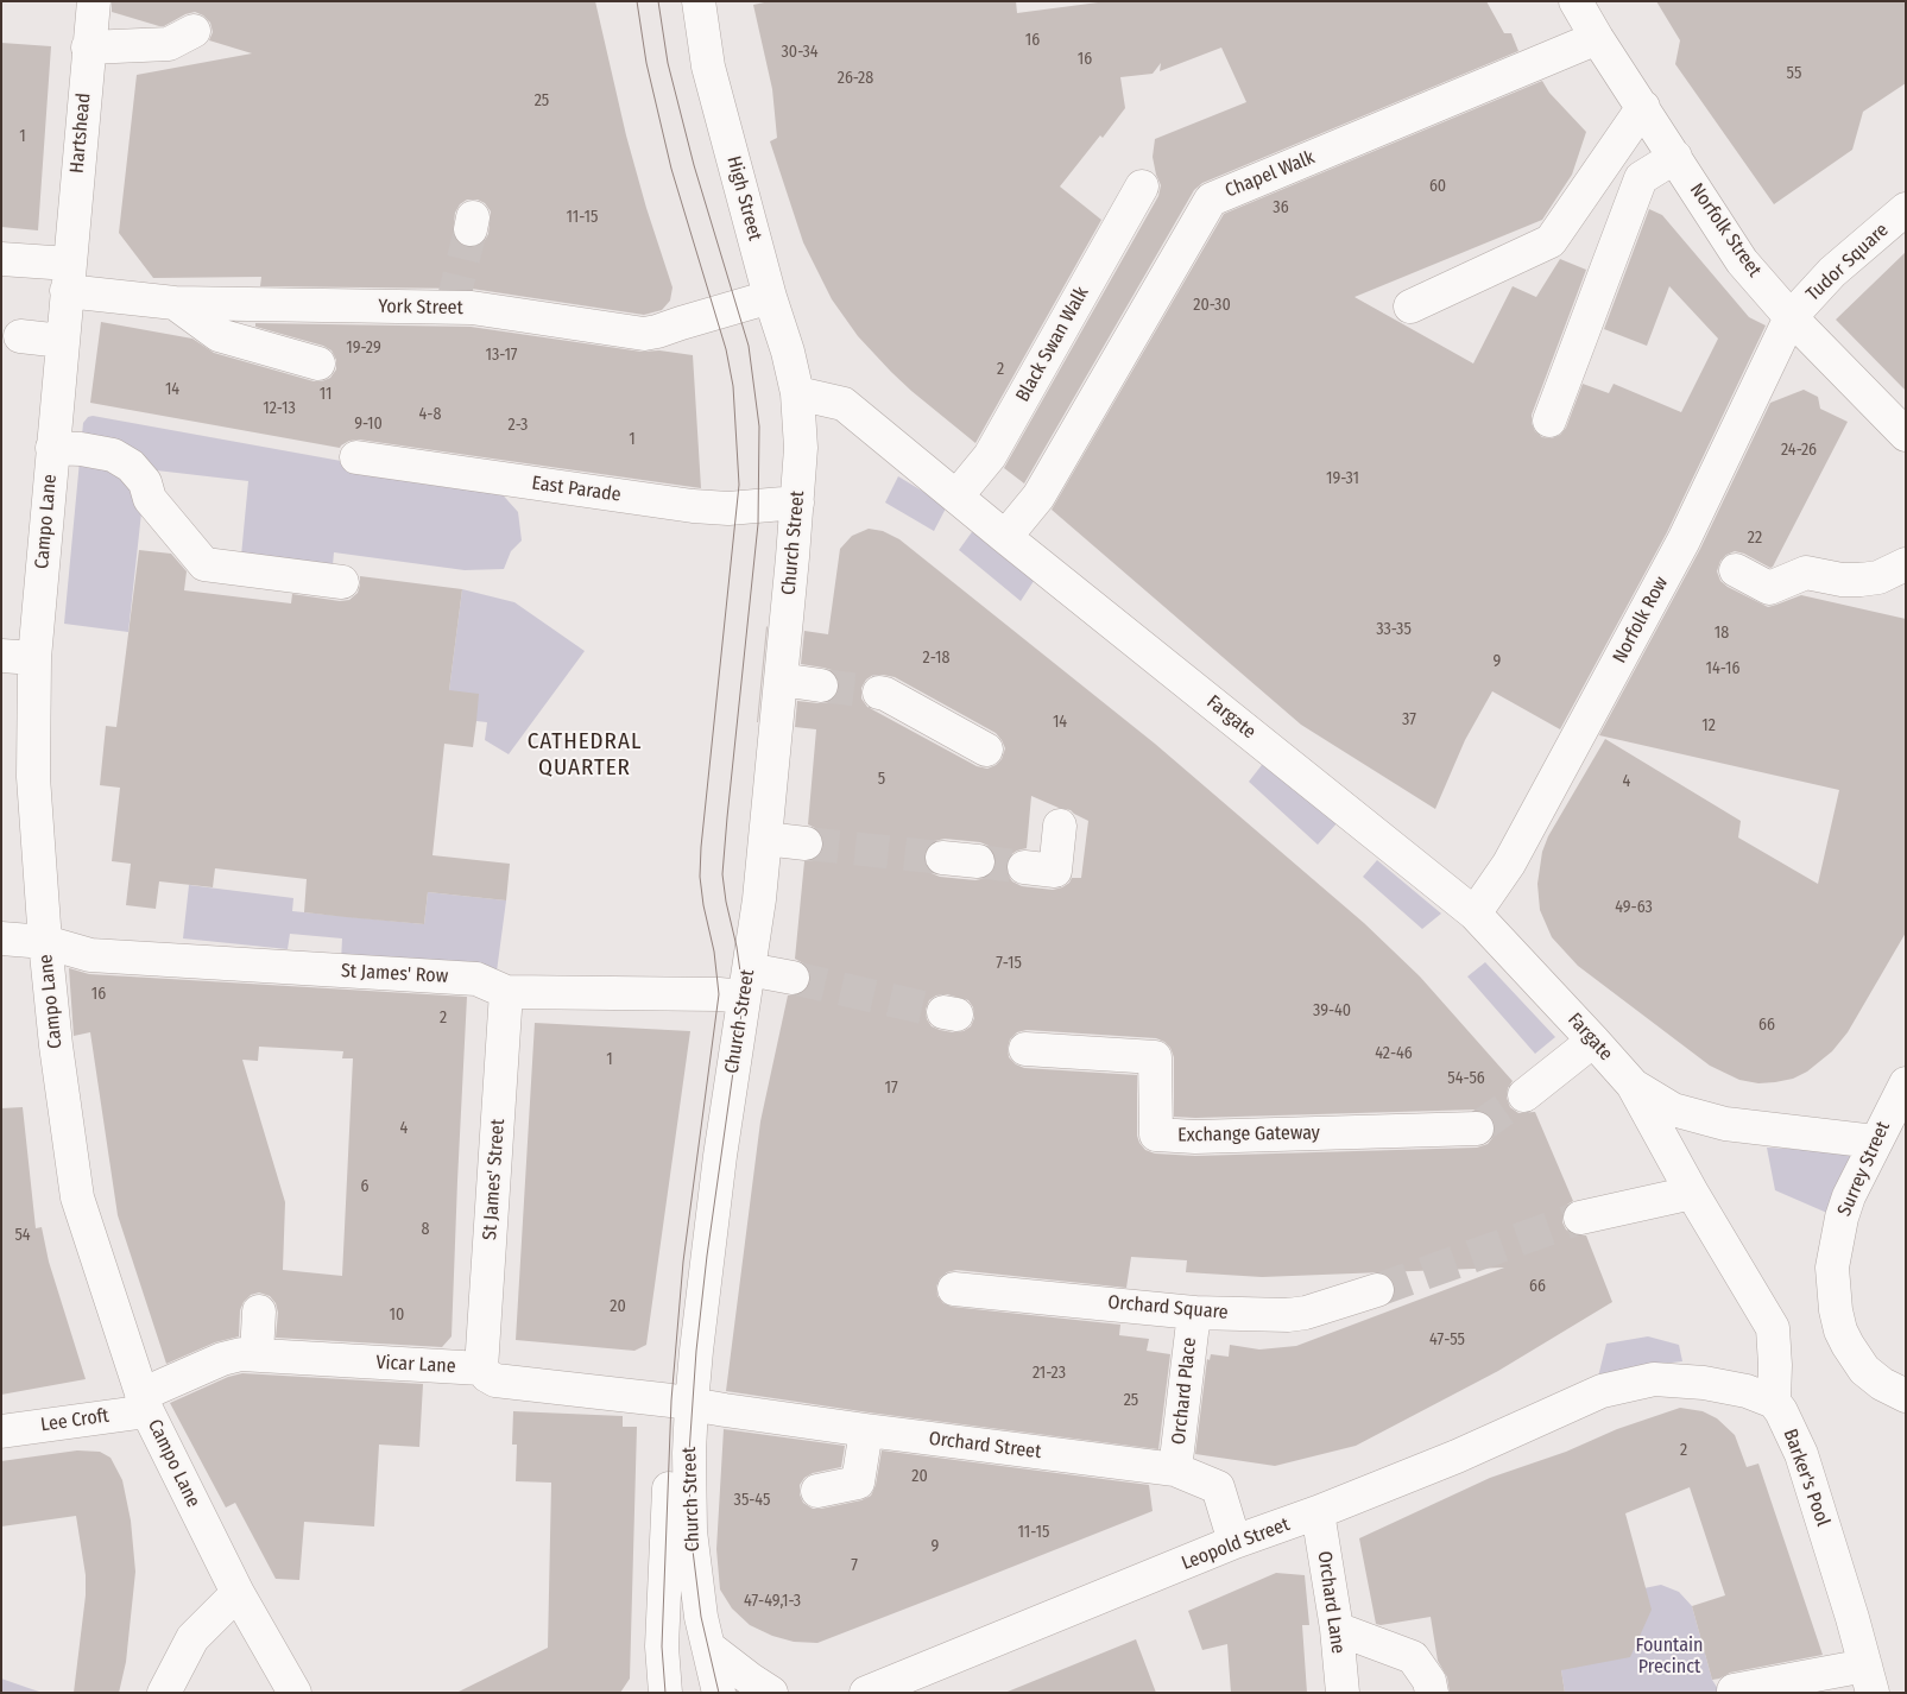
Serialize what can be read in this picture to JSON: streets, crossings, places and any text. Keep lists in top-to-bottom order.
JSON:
{
  "streets": {
    "street": [
      "Hartshead",
      "Chapel Walk",
      "High Street",
      "Norfolk Street",
      "Tudor Square",
      "York Street",
      "Black Swan Walk",
      "East Parade",
      "Campo Lane",
      "Church Street",
      "Norfolk Row",
      "Fargate",
      "St James' Row",
      "Exchange Gateway",
      "Surrey Street",
      "St James' Street",
      "Orchard Square",
      "Vicar Lane",
      "Orchard Place",
      "Lee Croft",
      "Orchard Street",
      "Barker's Pool",
      "Leopold Street",
      "Orchard Lane"
    ]
  },
  "crossings": [
    ["Hartshead", "York Street"],
    ["Hartshead", "Campo Lane"],
    ["Chapel Walk", "Norfolk Street"],
    ["Chapel Walk", "Fargate"],
    ["High Street", "York Street"],
    ["High Street", "Church Street"],
    ["High Street", "Fargate"],
    ["Norfolk Street", "Tudor Square"],
    ["Norfolk Street", "Norfolk Row"],
    ["Tudor Square", "Norfolk Row"],
    ["York Street", "Campo Lane"],
    ["Black Swan Walk", "Fargate"],
    ["East Parade", "Church Street"],
    ["Campo Lane", "St James' Row"],
    ["Campo Lane", "Vicar Lane"],
    ["Campo Lane", "Lee Croft"],
    ["Church Street", "Fargate"],
    ["Church Street", "St James' Row"],
    ["Church Street", "Vicar Lane"],
    ["Church Street", "Orchard Street"],
    ["Norfolk Row", "Fargate"],
    ["Fargate", "Surrey Street"],
    ["Fargate", "Barker's Pool"],
    ["Fargate", "Leopold Street"],
    ["St James' Row", "St James' Street"],
    ["St James' Street", "Vicar Lane"],
    ["Orchard Square", "Orchard Place"],
    ["Vicar Lane", "Lee Croft"],
    ["Vicar Lane", "Orchard Street"],
    ["Orchard Place", "Orchard Street"],
    ["Orchard Street", "Leopold Street"],
    ["Barker's Pool", "Leopold Street"],
    ["Leopold Street", "Orchard Lane"]
  ],
  "districts": ["CATHEDRAL QUARTER"],
  "parks": ["Fountain Precinct"],
  "house_numbers": [
    "16",
    "30-34",
    "16",
    "55",
    "26-28",
    "25",
    "1",
    "60",
    "36",
    "11-15",
    "20-30",
    "19-29",
    "13-17",
    "2",
    "14",
    "11",
    "12-13",
    "4-8",
    "9-10",
    "2-3",
    "1",
    "24-26",
    "19-31",
    "22",
    "33-35",
    "18",
    "2-18",
    "9",
    "14-16",
    "37",
    "14",
    "12",
    "5",
    "4",
    "49-63",
    "7-15",
    "16",
    "39-40",
    "2",
    "66",
    "42-46",
    "1",
    "54-56",
    "17",
    "4",
    "6",
    "8",
    "54",
    "66",
    "20",
    "10",
    "47-55",
    "21-23",
    "25",
    "2",
    "20",
    "35-45",
    "11-15",
    "9",
    "7",
    "47-49,1-3"
  ]
}
